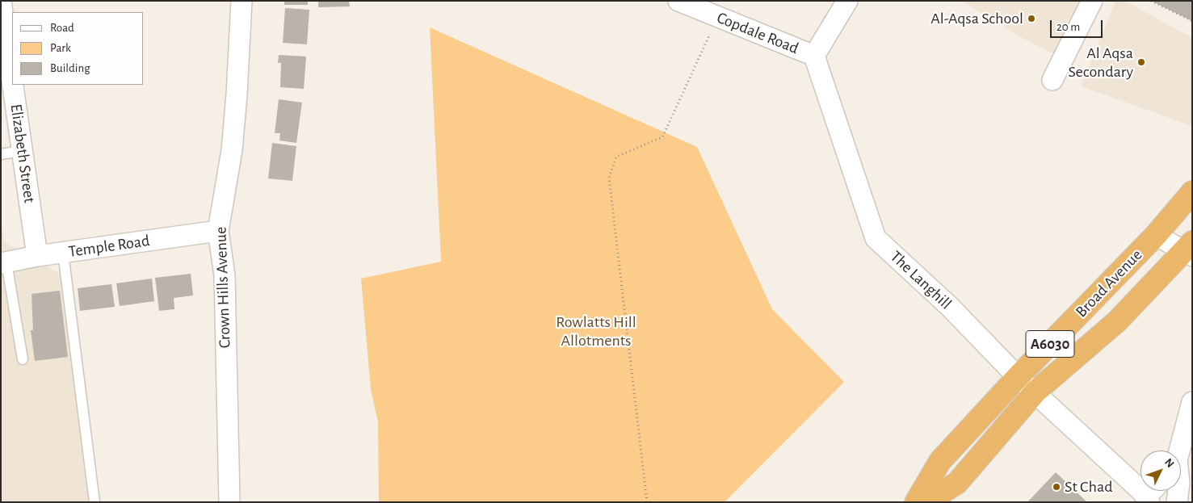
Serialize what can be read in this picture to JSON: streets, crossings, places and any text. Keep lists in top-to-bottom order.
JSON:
{
  "streets": {
    "highway": ["Broad Avenue", "A6030"],
    "street": [
      "Copdale Road",
      "Elizabeth Street",
      "Temple Road",
      "The Langhill",
      "Crown Hills Avenue"
    ]
  },
  "crossings": [
    ["Copdale Road", "The Langhill"],
    ["Elizabeth Street", "Temple Road"],
    ["Temple Road", "Crown Hills Avenue"],
    ["The Langhill", "Broad Avenue"]
  ],
  "parks": ["Rowlatts Hill Allotments"],
  "places": ["Al-Aqsa School", "Al Aqsa Secondary", "St Chad"],
  "legend": ["Road", "Park", "Building"],
  "scale_bar": "20 m",
  "north": "top right"
}
